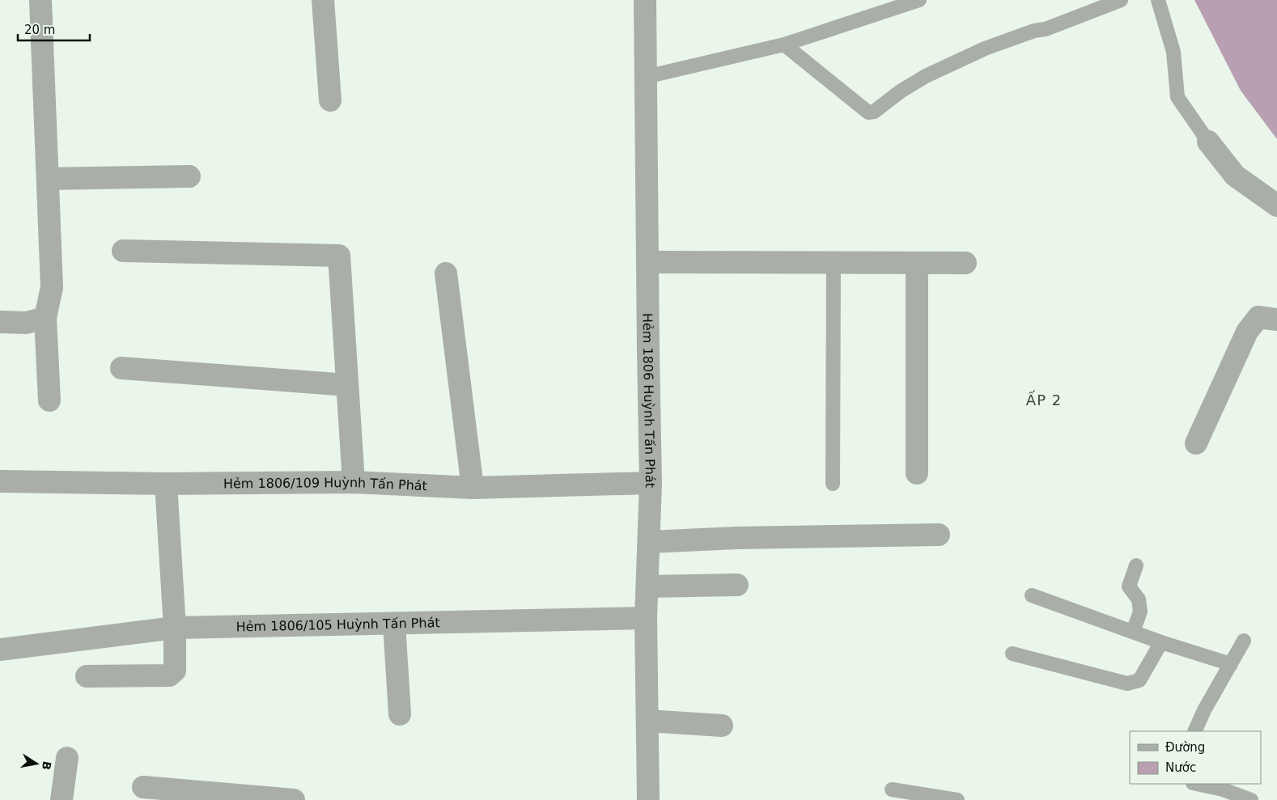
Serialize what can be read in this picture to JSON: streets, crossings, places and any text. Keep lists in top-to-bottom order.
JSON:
{
  "streets": {
    "street": ["Hẻm 1806 Huỳnh Tấn Phát", "Hẻm 1806/109 Huỳnh Tấn Phát", "Hẻm 1806/105 Huỳnh Tấn Phát"]
  },
  "crossings": [
    ["Hẻm 1806 Huỳnh Tấn Phát", "Hẻm 1806/109 Huỳnh Tấn Phát"],
    ["Hẻm 1806 Huỳnh Tấn Phát", "Hẻm 1806/105 Huỳnh Tấn Phát"]
  ],
  "districts": ["ẤP 2"],
  "legend": ["Đường", "Nước"],
  "scale_bar": "20 m",
  "north": "right"
}
